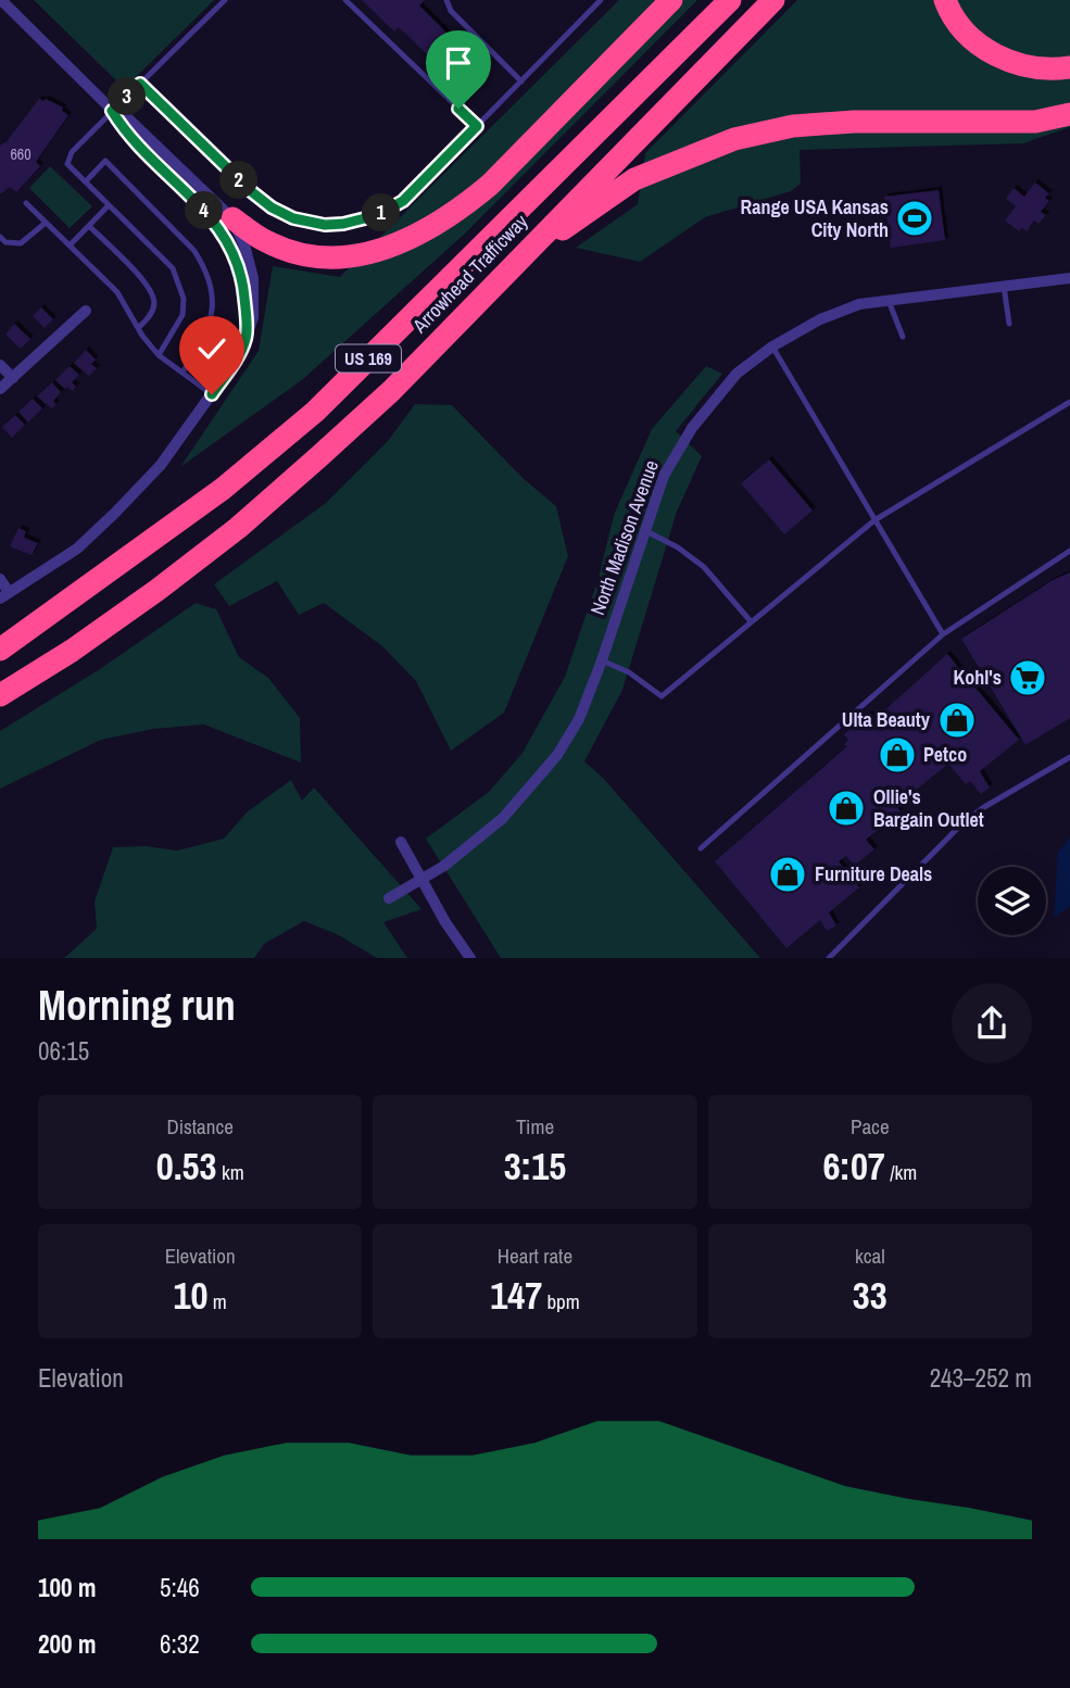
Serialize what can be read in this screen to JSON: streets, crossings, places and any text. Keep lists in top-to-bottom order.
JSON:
{
  "streets": {
    "highway": ["Arrowhead Trafficway", "US 169"],
    "street": ["North Madison Avenue"]
  },
  "places": {
    "sports": ["Range USA Kansas City North"],
    "supermarket": ["Kohl's"],
    "shop": [
      "Ulta Beauty",
      "Petco",
      "Ollie's Bargain Outlet",
      "Furniture Deals"
    ]
  },
  "house_numbers": ["660"],
  "page": {
    "pins": [
      "3",
      "2",
      "4",
      "1"
    ],
    "heading": ["Morning run", "06:15"],
    "stats": [
      ["Distance", "0.53 km"],
      ["Time", "3:15"],
      ["Pace", "6:07 /km"],
      ["Elevation", "10 m"],
      ["Heart rate", "147 bpm"],
      ["kcal", "33"]
    ],
    "chart": ["Elevation", "243–252 m"],
    "list": [
      {
        "name": "100 m",
        "note": "5:46"
      },
      {
        "name": "200 m",
        "note": "6:32"
      }
    ]
  }
}
